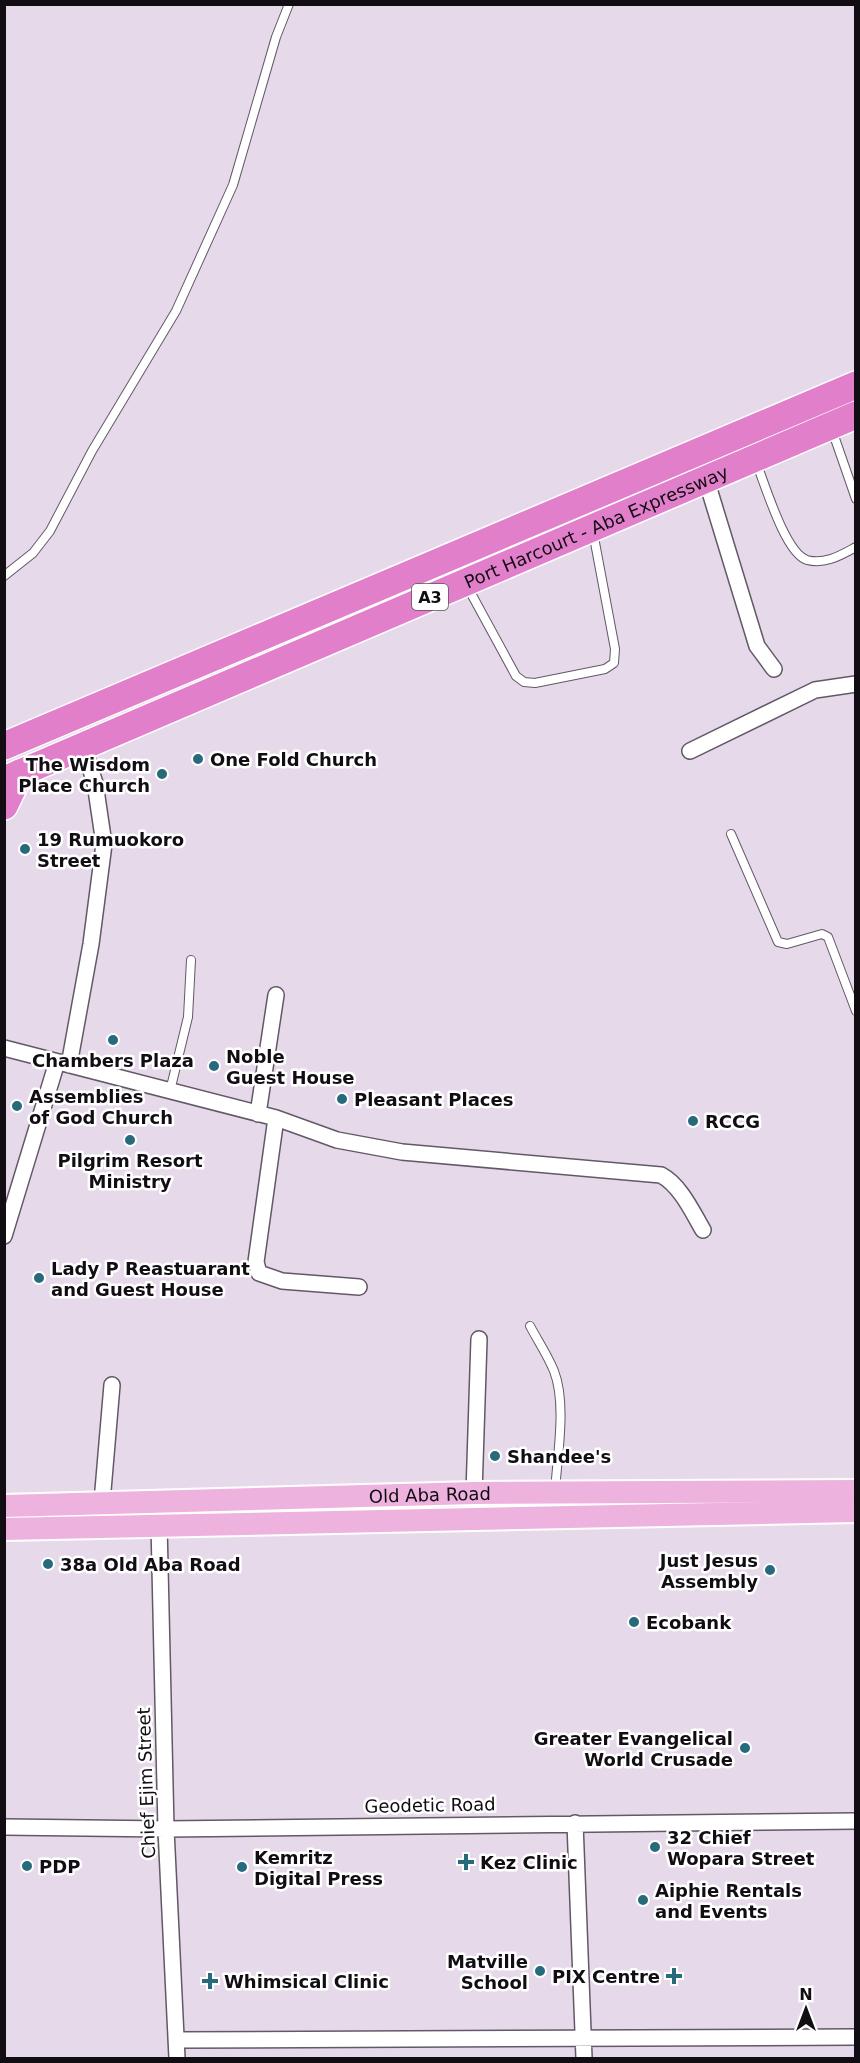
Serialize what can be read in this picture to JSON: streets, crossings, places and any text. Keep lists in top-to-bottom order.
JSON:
{
  "streets": {
    "highway": ["Port Harcourt - Aba Expressway", "A3"],
    "main road": ["Old Aba Road"],
    "street": ["Chief Ejim Street", "Geodetic Road"]
  },
  "crossings": [
    ["Old Aba Road", "Chief Ejim Street"],
    ["Chief Ejim Street", "Geodetic Road"]
  ],
  "places": {
    "other": [
      "One Fold Church",
      "The Wisdom Place Church",
      "19 Rumuokoro Street",
      "Chambers Plaza",
      "Noble Guest House",
      "Pleasant Places",
      "Assemblies of God Church",
      "RCCG",
      "Pilgrim Resort Ministry",
      "Lady P Reastuarant and Guest House",
      "Shandee's",
      "38a Old Aba Road",
      "Just Jesus Assembly",
      "Ecobank",
      "Greater Evangelical World Crusade",
      "32 Chief Wopara Street",
      "PDP",
      "Kemritz Digital Press",
      "Aiphie Rentals and Events",
      "Matville School"
    ],
    "health": ["Kez Clinic", "PIX Centre", "Whimsical Clinic"]
  },
  "north": "top"
}
